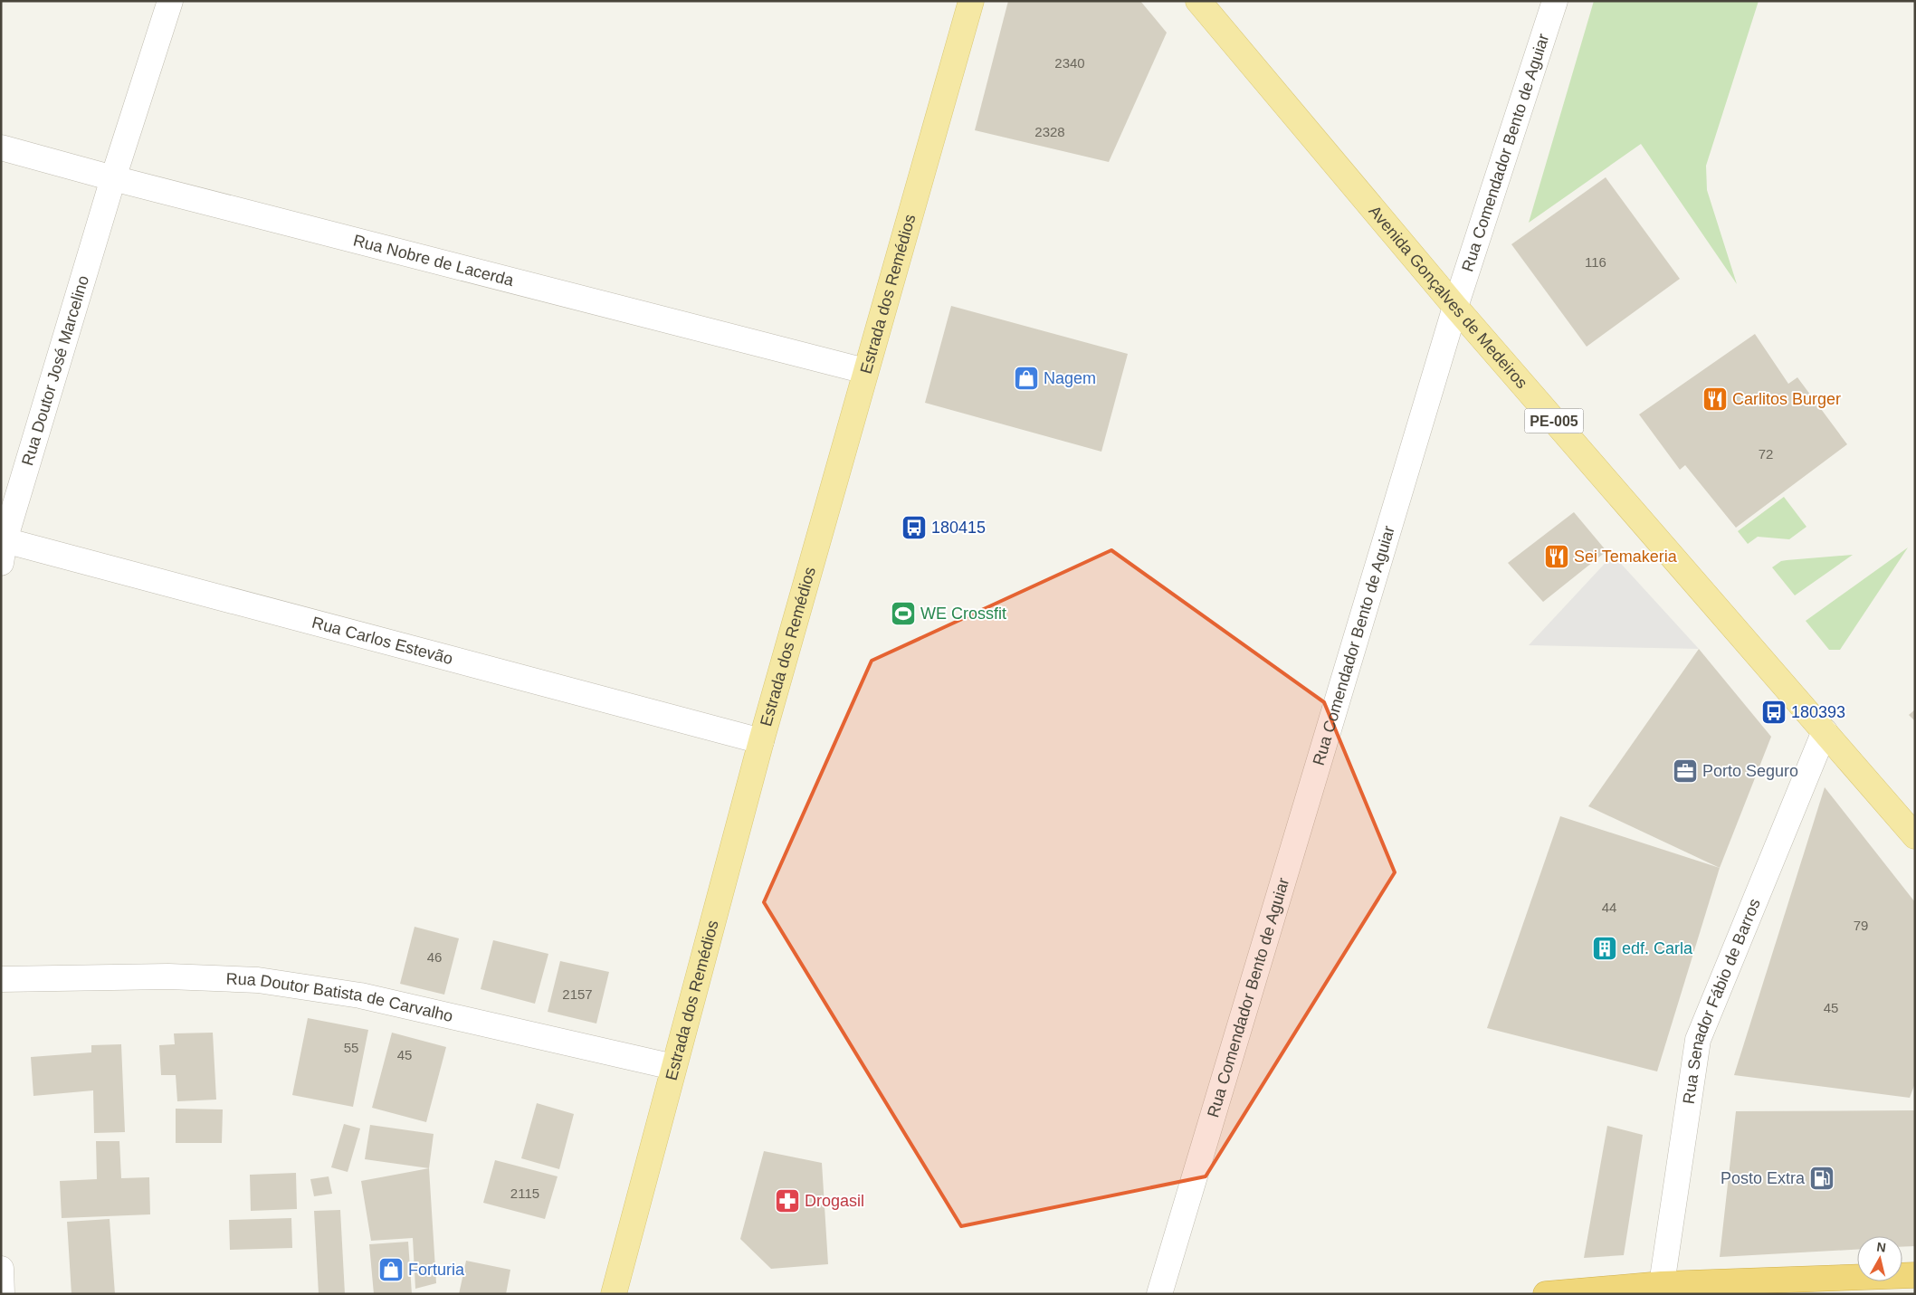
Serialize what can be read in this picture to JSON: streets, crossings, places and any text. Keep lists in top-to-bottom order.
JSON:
{
  "streets": {
    "main road": ["Estrada dos Remédios", "Avenida Gonçalves de Medeiros", "PE-005"],
    "street": [
      "Rua Comendador Bento de Aguiar",
      "Rua Nobre de Lacerda",
      "Rua Doutor José Marcelino",
      "Rua Carlos Estevão",
      "Rua Doutor Batista de Carvalho",
      "Rua Senador Fábio de Barros"
    ]
  },
  "crossings": [
    ["Rua Comendador Bento de Aguiar", "Avenida Gonçalves de Medeiros"],
    ["Rua Nobre de Lacerda", "Estrada dos Remédios"],
    ["Rua Nobre de Lacerda", "Rua Doutor José Marcelino"],
    ["Estrada dos Remédios", "Rua Carlos Estevão"],
    ["Estrada dos Remédios", "Rua Doutor Batista de Carvalho"],
    ["Avenida Gonçalves de Medeiros", "Rua Senador Fábio de Barros"],
    ["Rua Doutor José Marcelino", "Rua Carlos Estevão"]
  ],
  "places": {
    "shop": ["Nagem", "Forturia"],
    "restaurant": ["Carlitos Burger", "Sei Temakeria"],
    "bus stop": ["180415", "180393"],
    "sports": ["WE Crossfit"],
    "office": ["Porto Seguro"],
    "building": ["edf. Carla"],
    "fuel station": ["Posto Extra"],
    "pharmacy": ["Drogasil"]
  },
  "house_numbers": [
    "2340",
    "2328",
    "116",
    "72",
    "44",
    "79",
    "46",
    "2157",
    "45",
    "55",
    "45",
    "2115"
  ],
  "north": "top"
}
